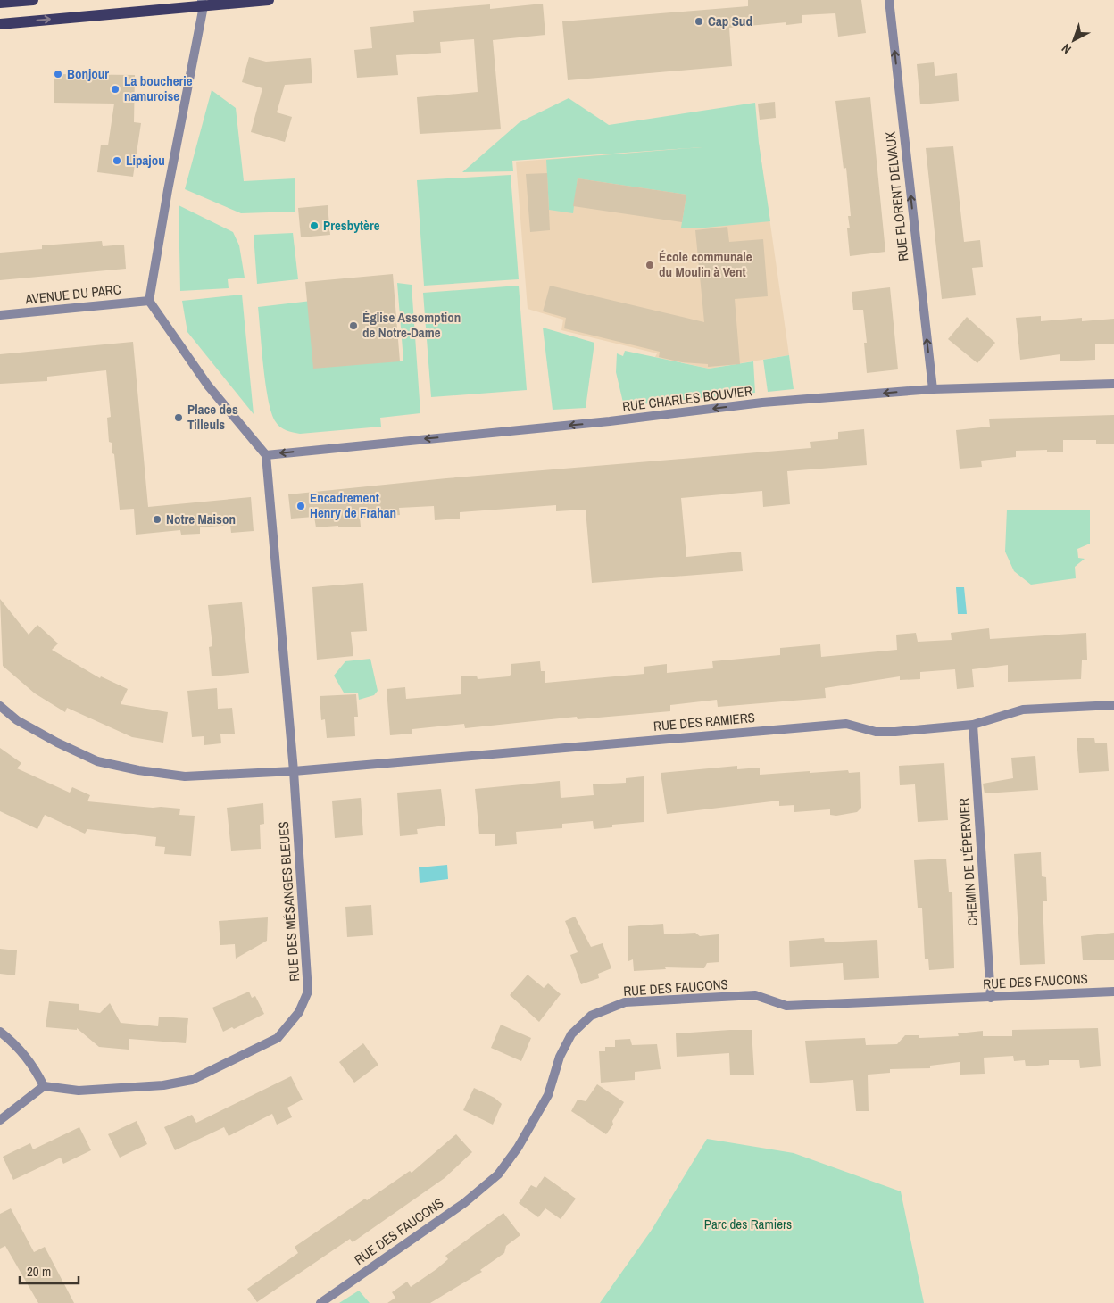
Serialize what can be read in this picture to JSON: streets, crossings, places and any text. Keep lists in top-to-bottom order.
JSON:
{
  "streets": {
    "street": [
      "RUE FLORENT DELVAUX",
      "AVENUE DU PARC",
      "RUE CHARLES BOUVIER",
      "RUE DES RAMIERS",
      "CHEMIN DE L'ÉPERVIER",
      "RUE DES MÉSANGES BLEUES",
      "RUE DES FAUCONS"
    ]
  },
  "crossings": [
    ["RUE FLORENT DELVAUX", "RUE CHARLES BOUVIER"],
    ["RUE CHARLES BOUVIER", "RUE DES MÉSANGES BLEUES"],
    ["RUE DES RAMIERS", "CHEMIN DE L'ÉPERVIER"],
    ["RUE DES RAMIERS", "RUE DES MÉSANGES BLEUES"],
    ["CHEMIN DE L'ÉPERVIER", "RUE DES FAUCONS"]
  ],
  "one_way": ["RUE FLORENT DELVAUX", "RUE CHARLES BOUVIER"],
  "parks": ["Parc des Ramiers"],
  "places": [
    "Cap Sud",
    "Bonjour",
    "La boucherie namuroise",
    "Lipajou",
    "Presbytère",
    "École communale du Moulin à Vent",
    "Église Assomption de Notre-Dame",
    "Place des Tilleuls",
    "Encadrement Henry de Frahan",
    "Notre Maison"
  ],
  "scale_bar": "20 m",
  "north": "bottom left"
}
